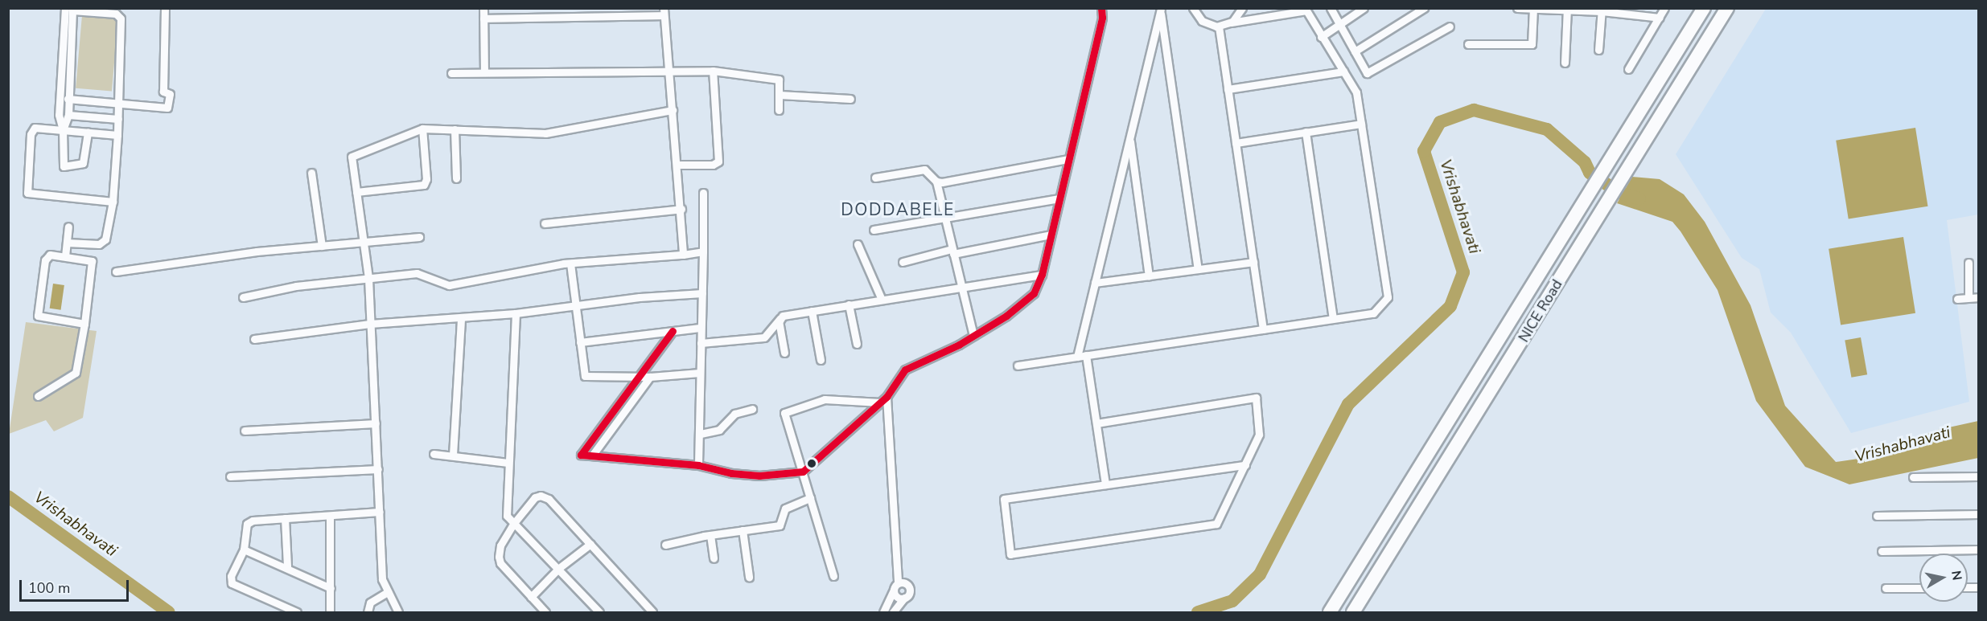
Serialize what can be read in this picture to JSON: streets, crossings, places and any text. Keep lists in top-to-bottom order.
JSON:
{
  "streets": {
    "highway": ["NICE Road"]
  },
  "districts": ["DODDABELE"],
  "water": ["Vrishabhavati"],
  "scale_bar": "100 m",
  "north": "right"
}
